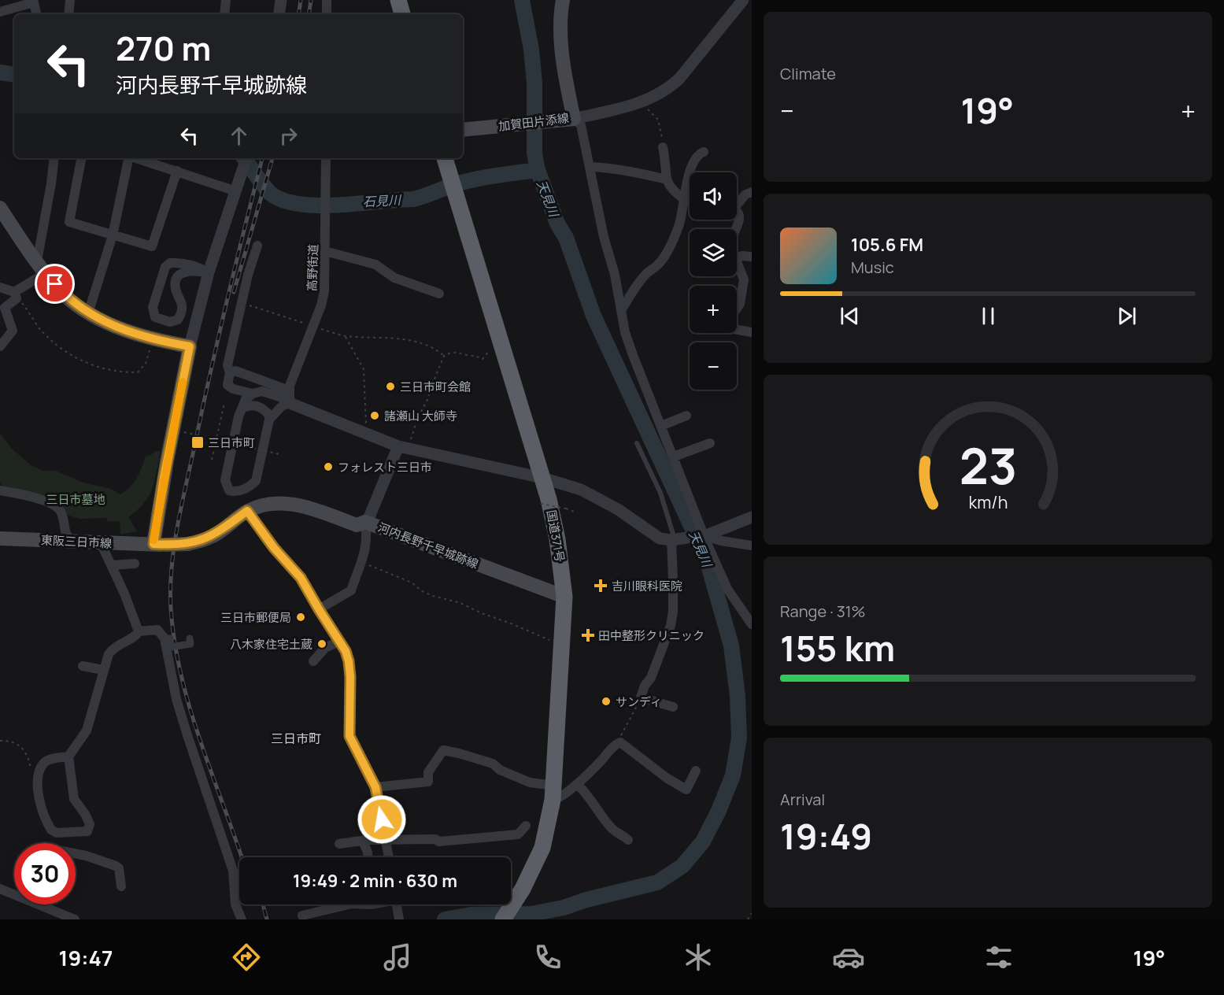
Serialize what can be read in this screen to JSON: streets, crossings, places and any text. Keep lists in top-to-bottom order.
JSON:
{
  "streets": {
    "highway": ["国道371号"],
    "main road": ["加賀田片添線", "東阪三日市線", "河内長野千早城跡線"],
    "street": ["高野街道"]
  },
  "crossings": [
    ["国道371号", "河内長野千早城跡線"],
    ["東阪三日市線", "河内長野千早城跡線"]
  ],
  "districts": ["三日市町"],
  "water": ["天見川", "石見川"],
  "parks": ["三日市墓地"],
  "places": {
    "other": [
      "三日市町会館",
      "諸瀬山 大師寺",
      "フォレスト三日市",
      "三日市郵便局",
      "八木家住宅土蔵",
      "サンディ"
    ],
    "transit": ["三日市町"],
    "health": ["吉川眼科医院", "田中整形クリニック"]
  },
  "page": {
    "tile": [
      "Climate",
      ["Range · 31%", "155 km"],
      ["Arrival", "19:49"]
    ],
    "turn": ["270 m", "河内長野千早城跡線"],
    "heat": ["−", "19°", "+"],
    "map_buttons": ["+", "−"],
    "song": ["105.6 FM", "Music"],
    "limit": "30",
    "trip": "19:49 · 2 min · 630 m",
    "tabs": ["19:47", "19°"],
    "gauge": ["23", "km/h"]
  }
}
